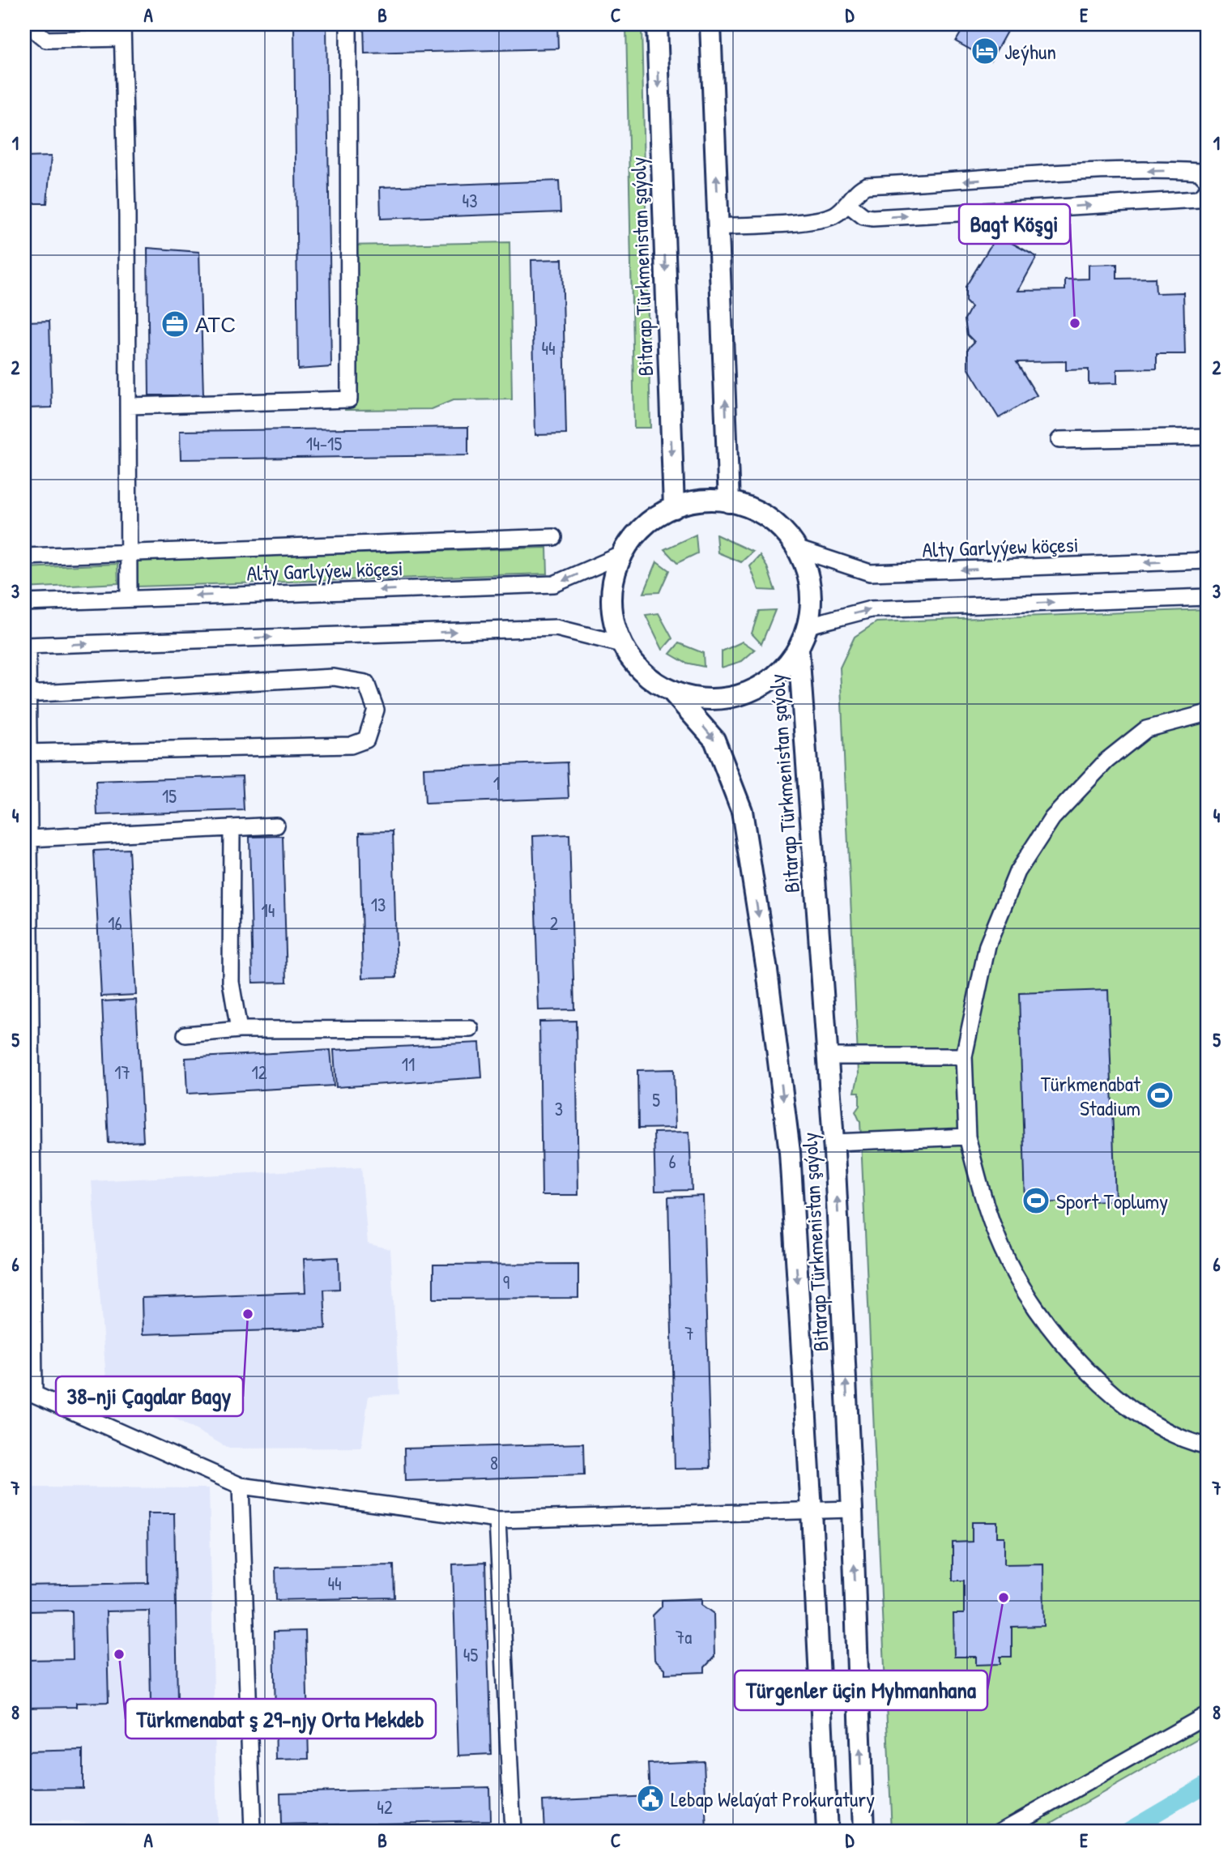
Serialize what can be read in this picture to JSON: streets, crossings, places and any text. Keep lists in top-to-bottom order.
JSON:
{
  "streets": {
    "main road": ["Bitarap Türkmenistan şaýoly"],
    "street": ["Alty Garlyýew köçesi"]
  },
  "crossings": [
    ["Bitarap Türkmenistan şaýoly", "Alty Garlyýew köçesi"]
  ],
  "places": {
    "hotel": ["Jeýhun"],
    "other": [
      "Bagt Köşgi",
      "38-nji Çagalar Bagy",
      "Türgenler üçin Myhmanhana",
      "Türkmenabat ş 29-njy Orta Mekdeb"
    ],
    "office": ["АТС"],
    "sports": ["Türkmenabat Stadium", "Sport Toplumy"],
    "public building": ["Lebap Welaýat Prokuratury"]
  },
  "house_numbers": [
    "43",
    "44",
    "14-15",
    "1",
    "15",
    "13",
    "14",
    "16",
    "2",
    "11",
    "17",
    "12",
    "5",
    "3",
    "6",
    "9",
    "7",
    "8",
    "44",
    "7a",
    "45",
    "42"
  ],
  "grid": {
    "columns": [
      "A",
      "B",
      "C",
      "D",
      "E"
    ],
    "rows": [
      "1",
      "2",
      "3",
      "4",
      "5",
      "6",
      "7",
      "8"
    ]
  }
}
